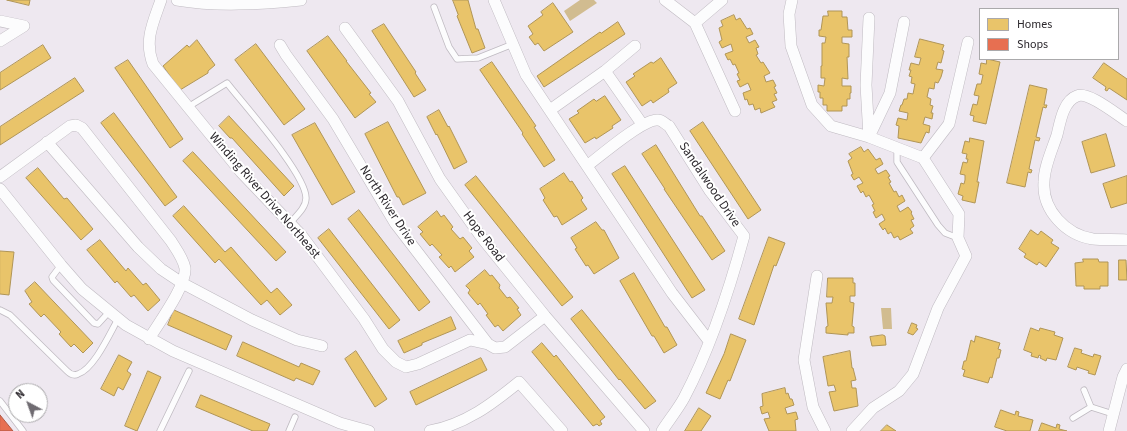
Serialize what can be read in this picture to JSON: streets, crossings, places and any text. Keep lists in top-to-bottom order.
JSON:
{
  "streets": {
    "street": [
      "Sandalwood Drive",
      "Winding River Drive Northeast",
      "North River Drive",
      "Hope Road"
    ]
  },
  "crossings": [
    ["Winding River Drive Northeast", "North River Drive"]
  ],
  "legend": ["Homes", "Shops"],
  "north": "top left"
}
